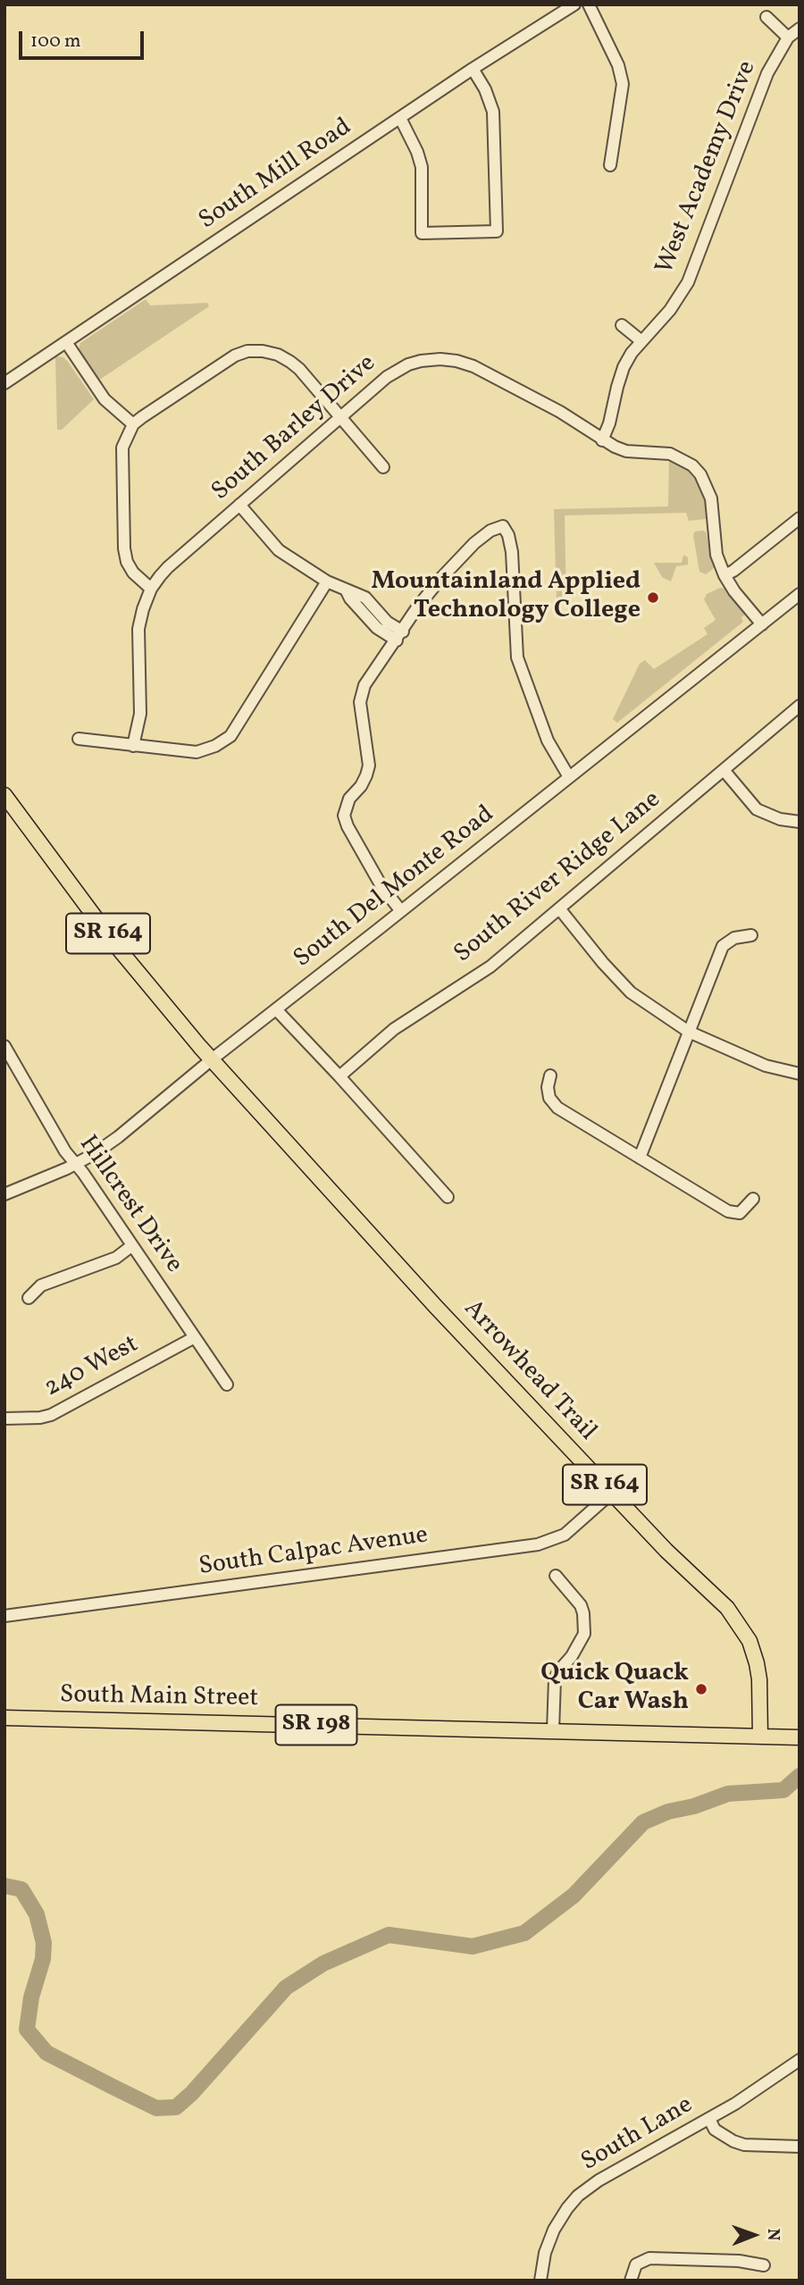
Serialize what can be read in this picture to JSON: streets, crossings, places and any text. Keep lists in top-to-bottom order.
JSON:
{
  "streets": {
    "main road": [
      "SR 164",
      "Arrowhead Trail",
      "South Main Street",
      "SR 198"
    ],
    "street": [
      "West Academy Drive",
      "South Mill Road",
      "South Barley Drive",
      "South River Ridge Lane",
      "South Del Monte Road",
      "Hillcrest Drive",
      "240 West",
      "South Calpac Avenue",
      "South Lane"
    ]
  },
  "crossings": [
    ["West Academy Drive", "South Barley Drive"],
    ["South Del Monte Road", "SR 164"],
    ["South Del Monte Road", "Hillcrest Drive"],
    ["South Del Monte Road", "Arrowhead Trail"],
    ["SR 164", "Arrowhead Trail"],
    ["Hillcrest Drive", "240 West"],
    ["Arrowhead Trail", "South Calpac Avenue"],
    ["Arrowhead Trail", "South Main Street"]
  ],
  "places": ["Mountainland Applied Technology College", "Quick Quack Car Wash"],
  "scale_bar": "100 m",
  "north": "right"
}
